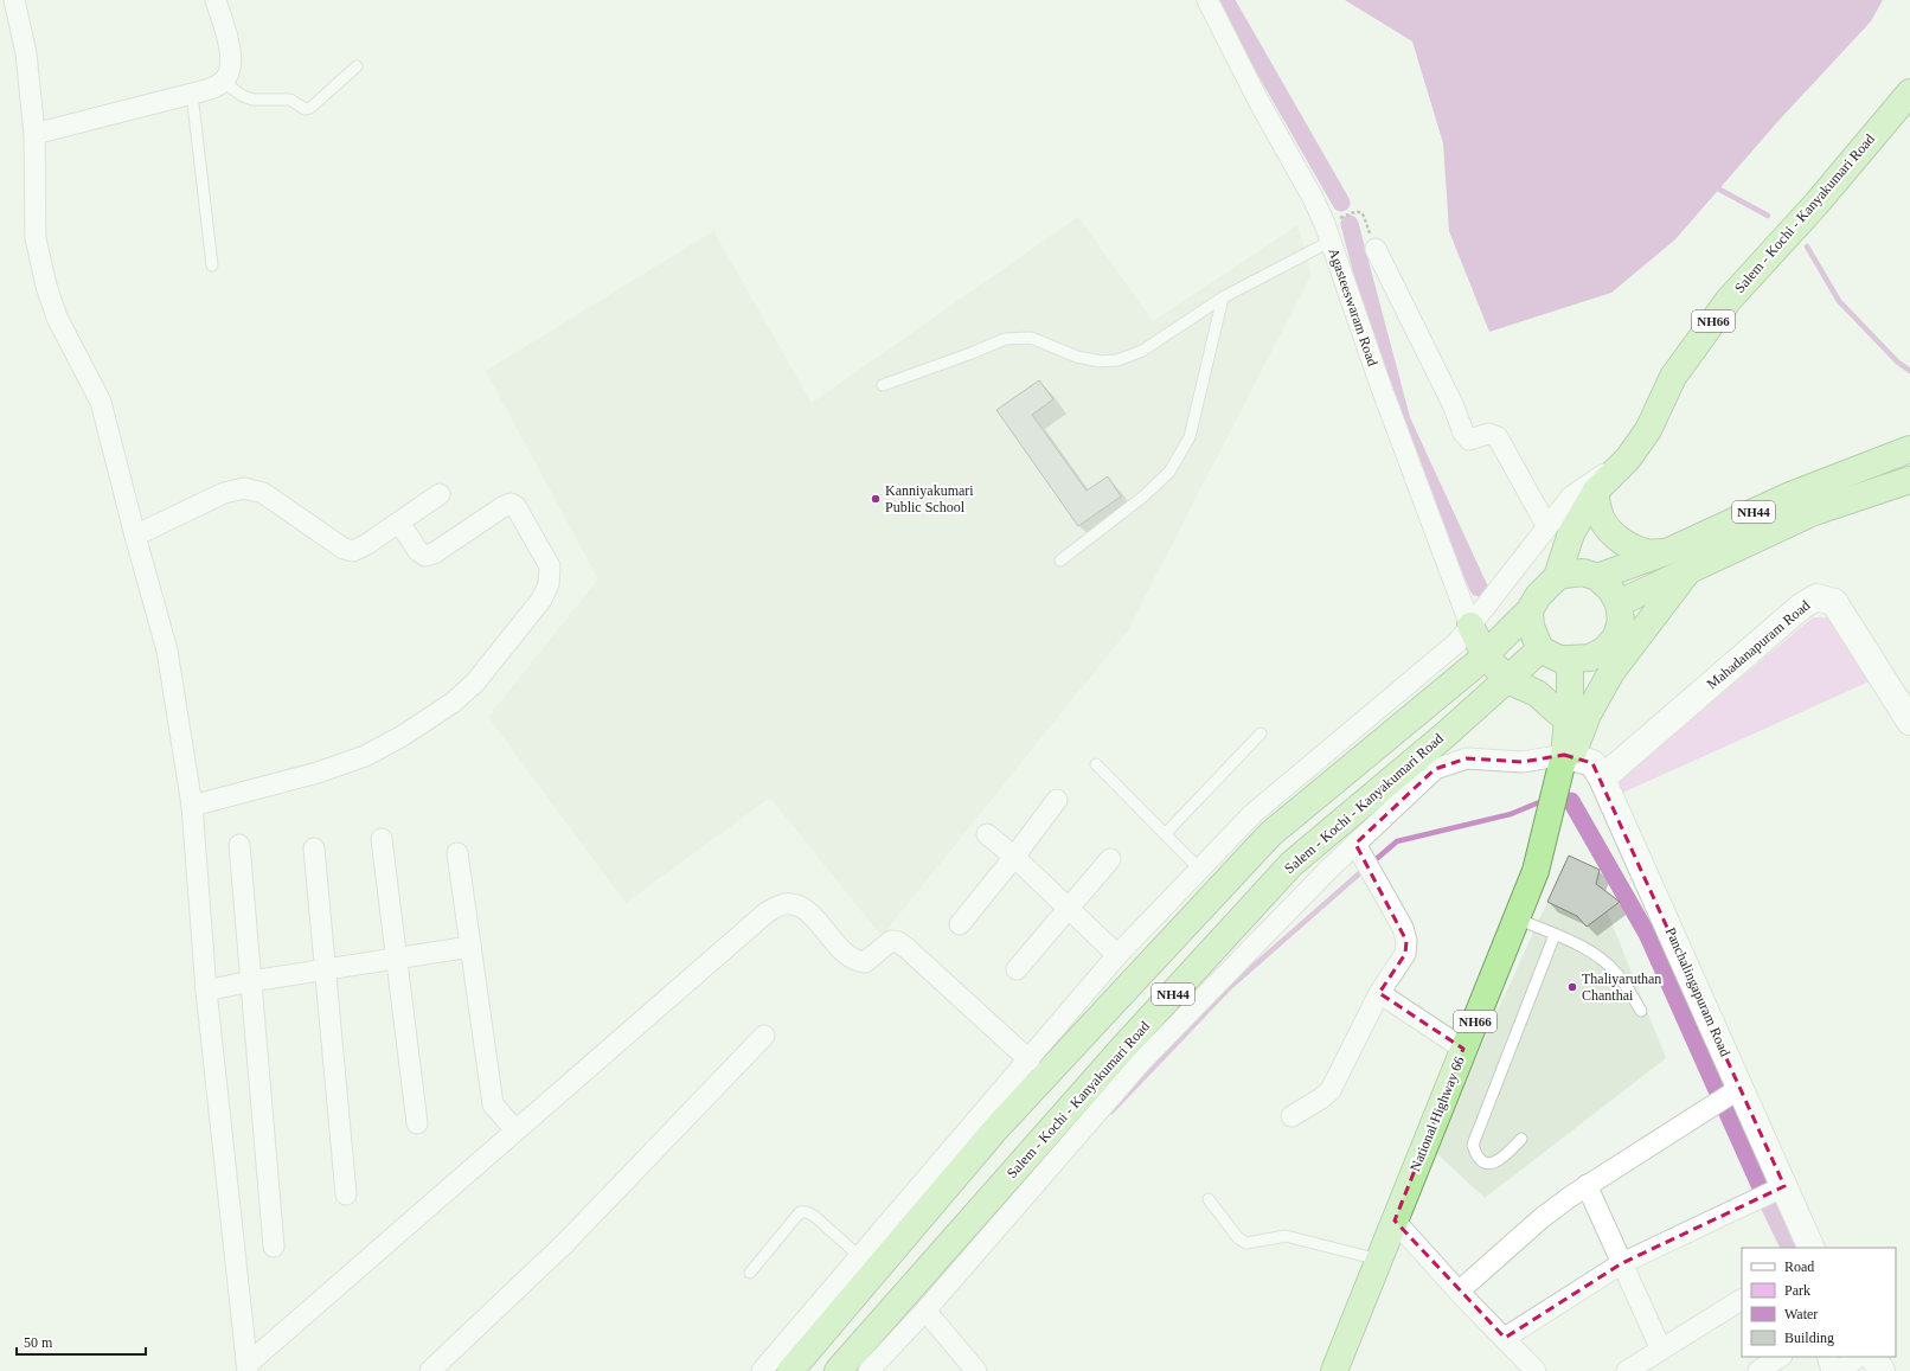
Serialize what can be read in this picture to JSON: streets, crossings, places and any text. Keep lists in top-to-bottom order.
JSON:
{
  "streets": {
    "highway": [
      "Salem - Kochi - Kanyakumari Road",
      "NH66",
      "NH44",
      "National Highway 66"
    ],
    "street": ["Agasteeswaram Road", "Mahadanapuram Road", "Panchalingapuram Road"]
  },
  "crossings": [
    ["Salem - Kochi - Kanyakumari Road", "NH44"],
    ["Salem - Kochi - Kanyakumari Road", "National Highway 66"],
    ["NH44", "National Highway 66"],
    ["Mahadanapuram Road", "Panchalingapuram Road"],
    ["Panchalingapuram Road", "National Highway 66"]
  ],
  "places": ["Kanniyakumari Public School", "Thaliyaruthan Chanthai"],
  "legend": [
    "Road",
    "Park",
    "Water",
    "Building"
  ],
  "scale_bar": "50 m"
}
